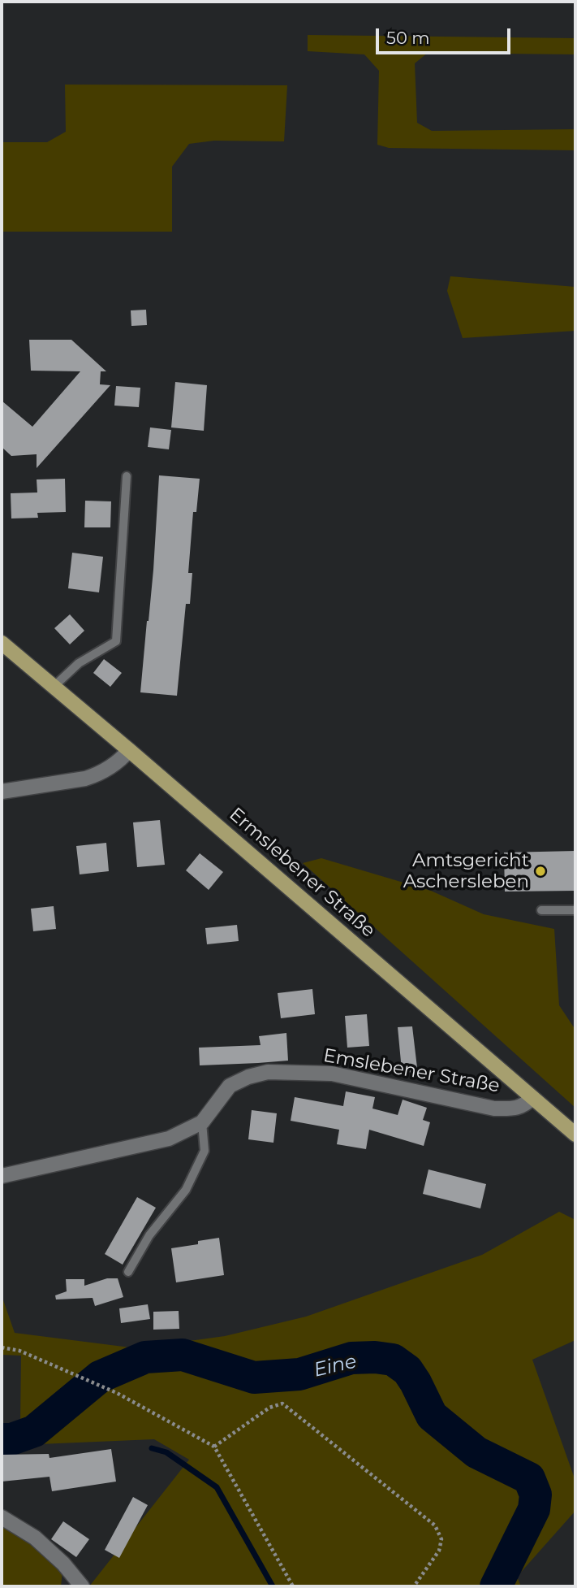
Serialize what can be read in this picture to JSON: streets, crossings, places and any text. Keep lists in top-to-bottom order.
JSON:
{
  "streets": {
    "main road": ["Ermslebener Straße"],
    "street": ["Emslebener Straße"]
  },
  "crossings": [
    ["Ermslebener Straße", "Emslebener Straße"]
  ],
  "water": ["Eine"],
  "places": ["Amtsgericht Aschersleben"],
  "scale_bar": "50 m"
}
